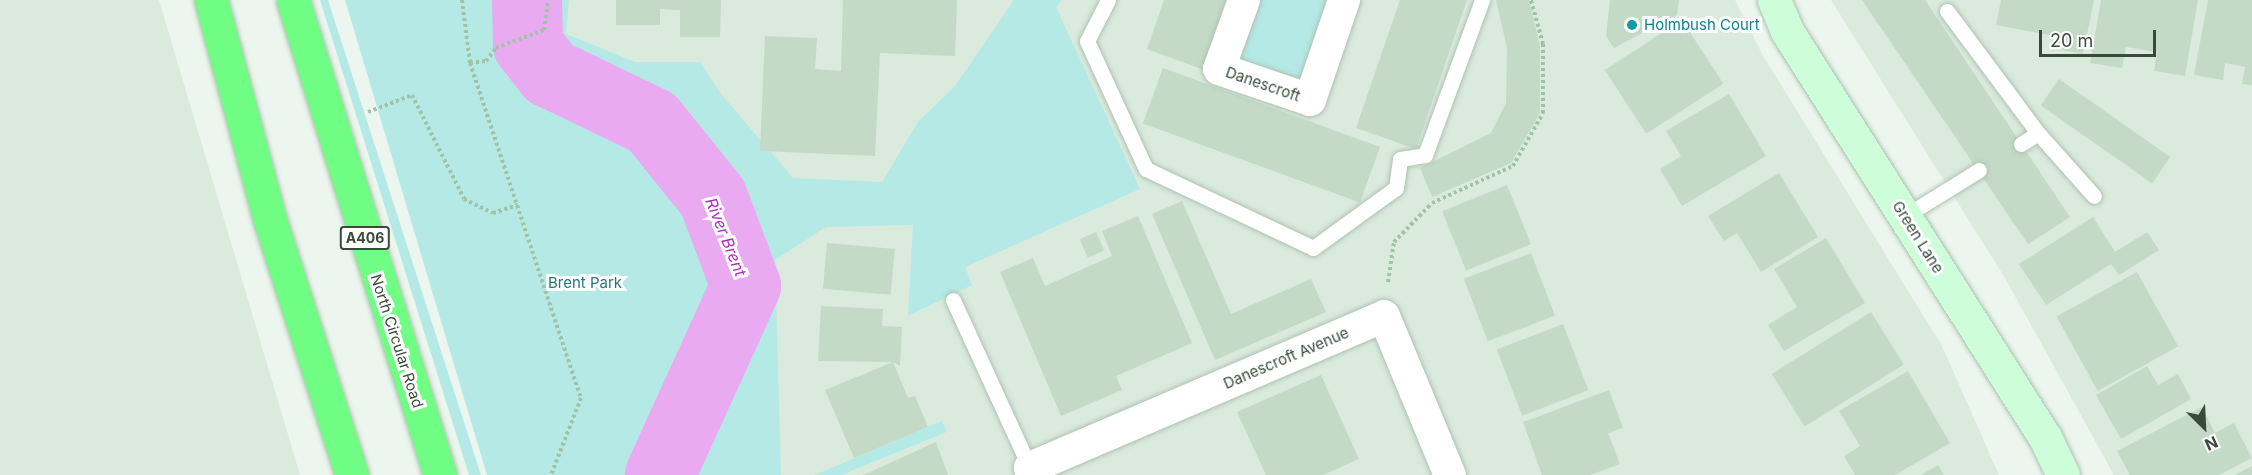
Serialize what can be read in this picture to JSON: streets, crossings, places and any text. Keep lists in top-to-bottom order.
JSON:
{
  "streets": {
    "highway": ["A406", "North Circular Road"],
    "street": ["Danescroft", "Green Lane", "Danescroft Avenue"]
  },
  "water": ["River Brent"],
  "parks": ["Brent Park"],
  "places": ["Holmbush Court"],
  "scale_bar": "20 m",
  "north": "bottom right"
}
